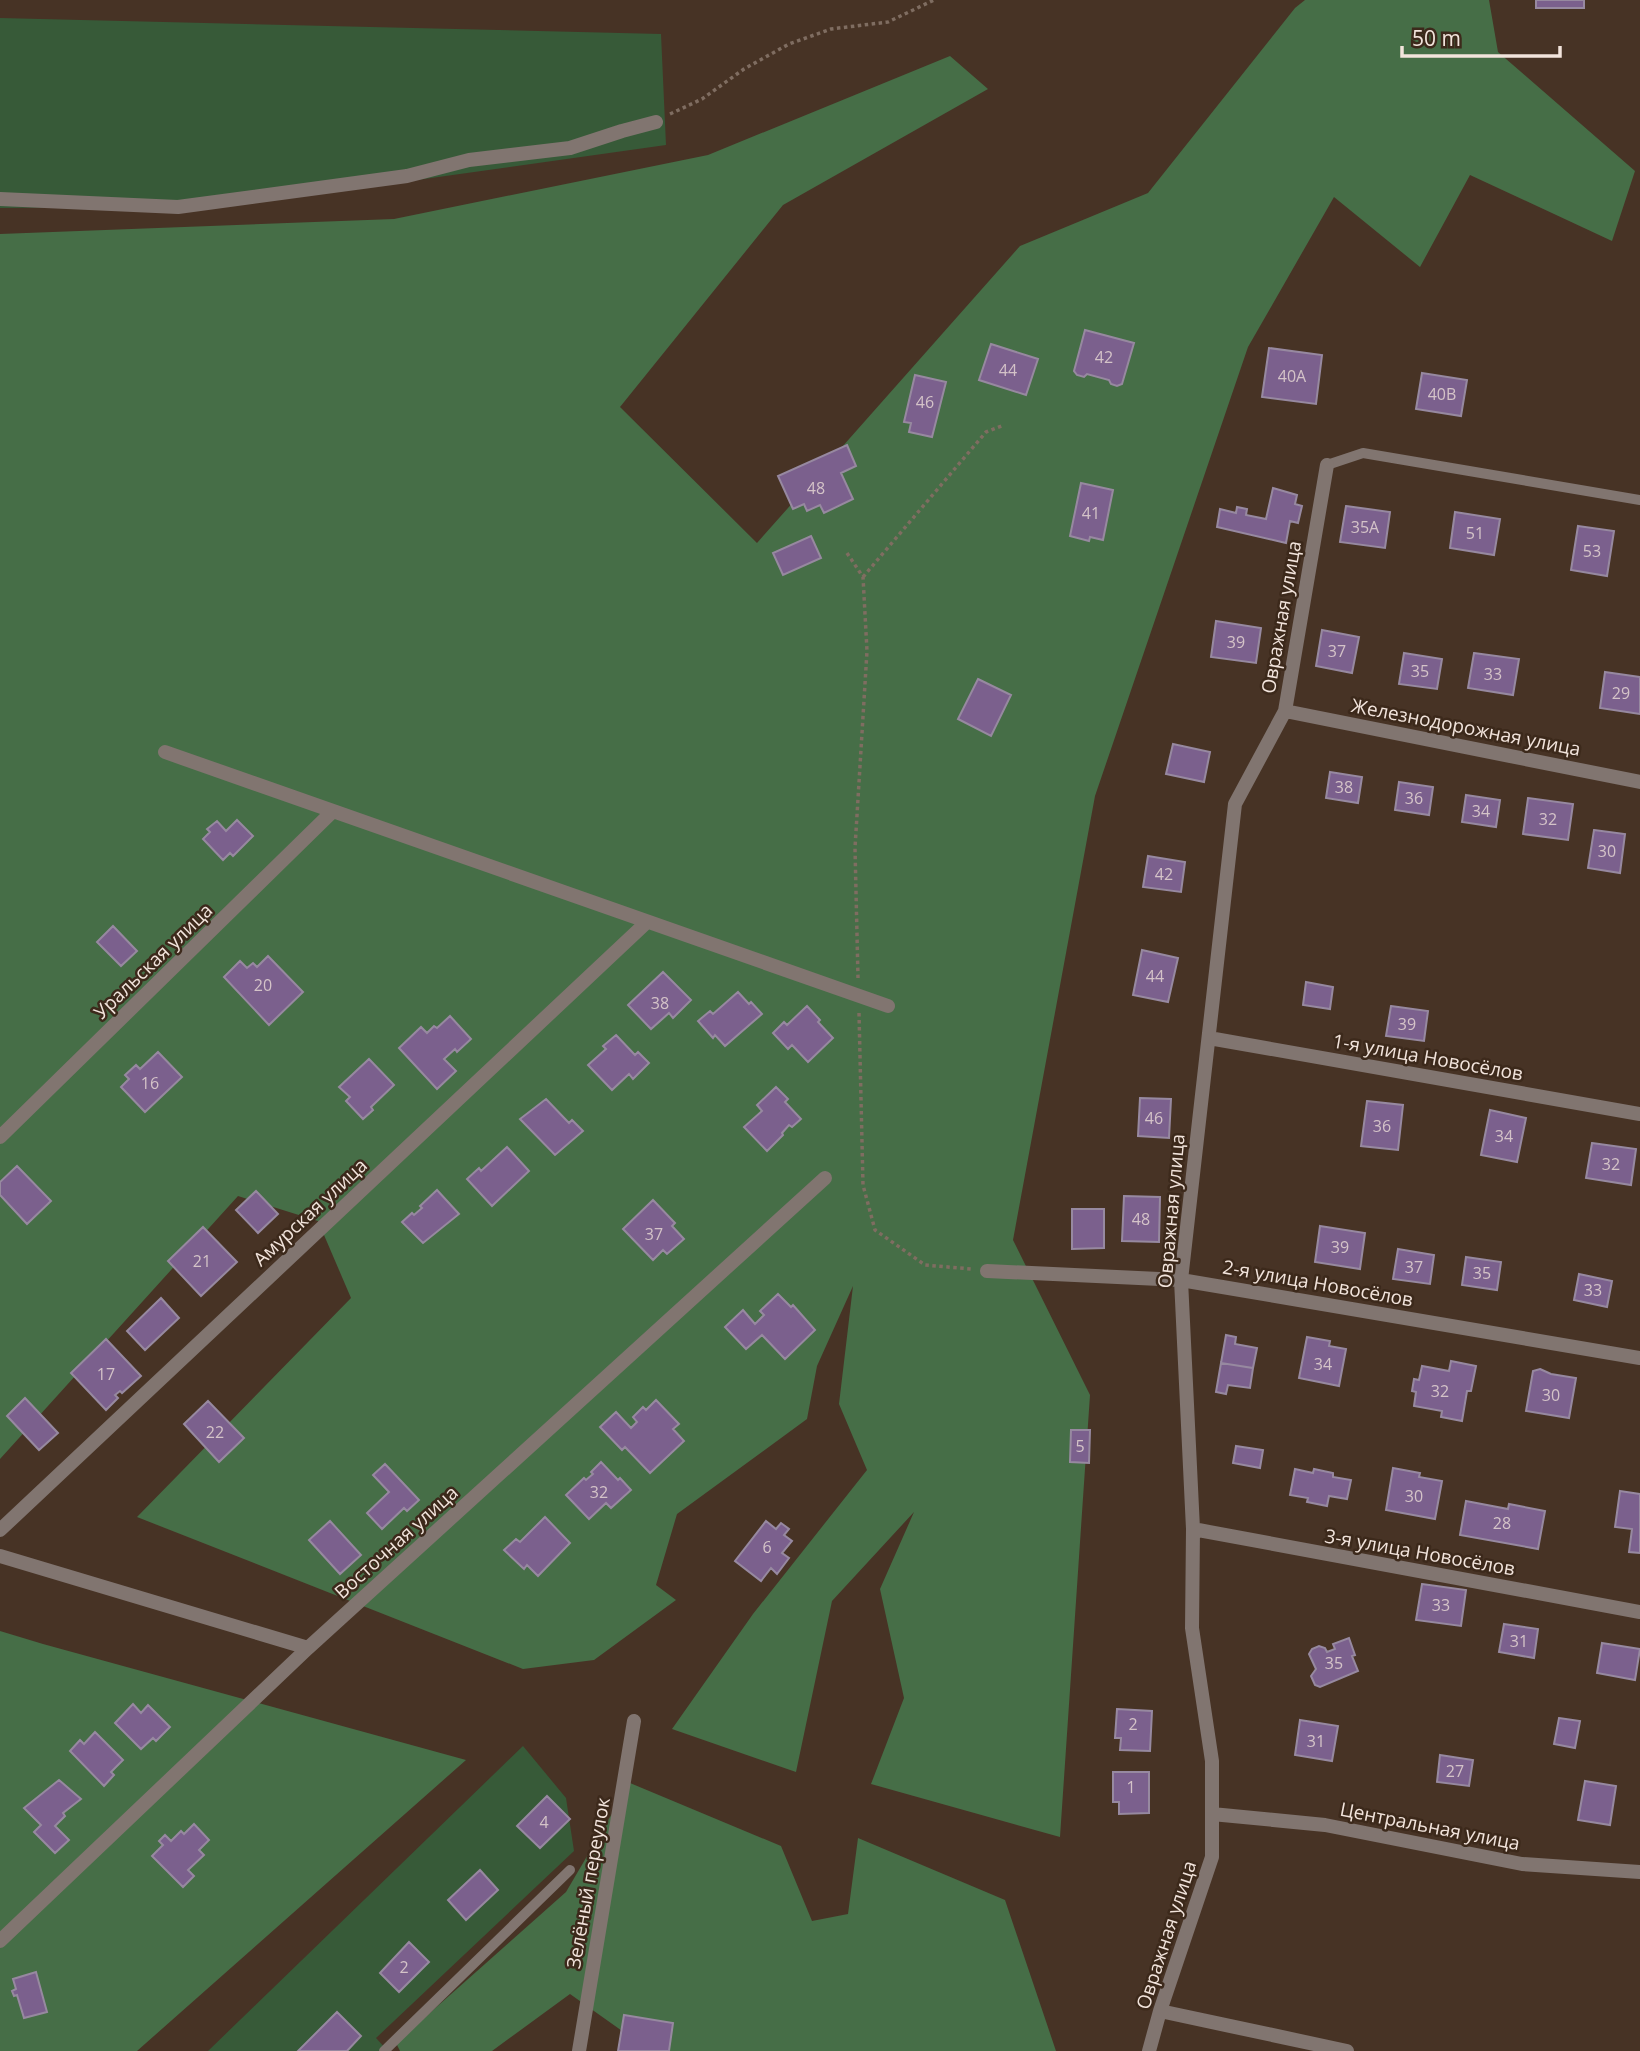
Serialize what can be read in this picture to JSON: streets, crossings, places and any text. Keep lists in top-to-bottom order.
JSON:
{
  "streets": {
    "street": [
      "Овражная улица",
      "Железнодорожная улица",
      "Уральская улица",
      "1-я улица Новосёлов",
      "Амурская улица",
      "2-я улица Новосёлов",
      "Восточная улица",
      "3-я улица Новосёлов",
      "Центральная улица",
      "Зелёный переулок"
    ]
  },
  "crossings": [
    ["Овражная улица", "Железнодорожная улица"],
    ["Овражная улица", "1-я улица Новосёлов"],
    ["Овражная улица", "2-я улица Новосёлов"],
    ["Овражная улица", "3-я улица Новосёлов"],
    ["Овражная улица", "Центральная улица"]
  ],
  "house_numbers": [
    "42",
    "44",
    "40А",
    "40В",
    "46",
    "48",
    "41",
    "35А",
    "51",
    "53",
    "39",
    "37",
    "35",
    "33",
    "29",
    "38",
    "36",
    "34",
    "32",
    "30",
    "42",
    "44",
    "20",
    "38",
    "39",
    "16",
    "46",
    "36",
    "34",
    "32",
    "48",
    "37",
    "39",
    "21",
    "37",
    "35",
    "33",
    "34",
    "17",
    "32",
    "30",
    "22",
    "5",
    "32",
    "30",
    "28",
    "6",
    "33",
    "31",
    "35",
    "2",
    "31",
    "27",
    "1",
    "4",
    "2"
  ],
  "scale_bar": "50 m"
}
